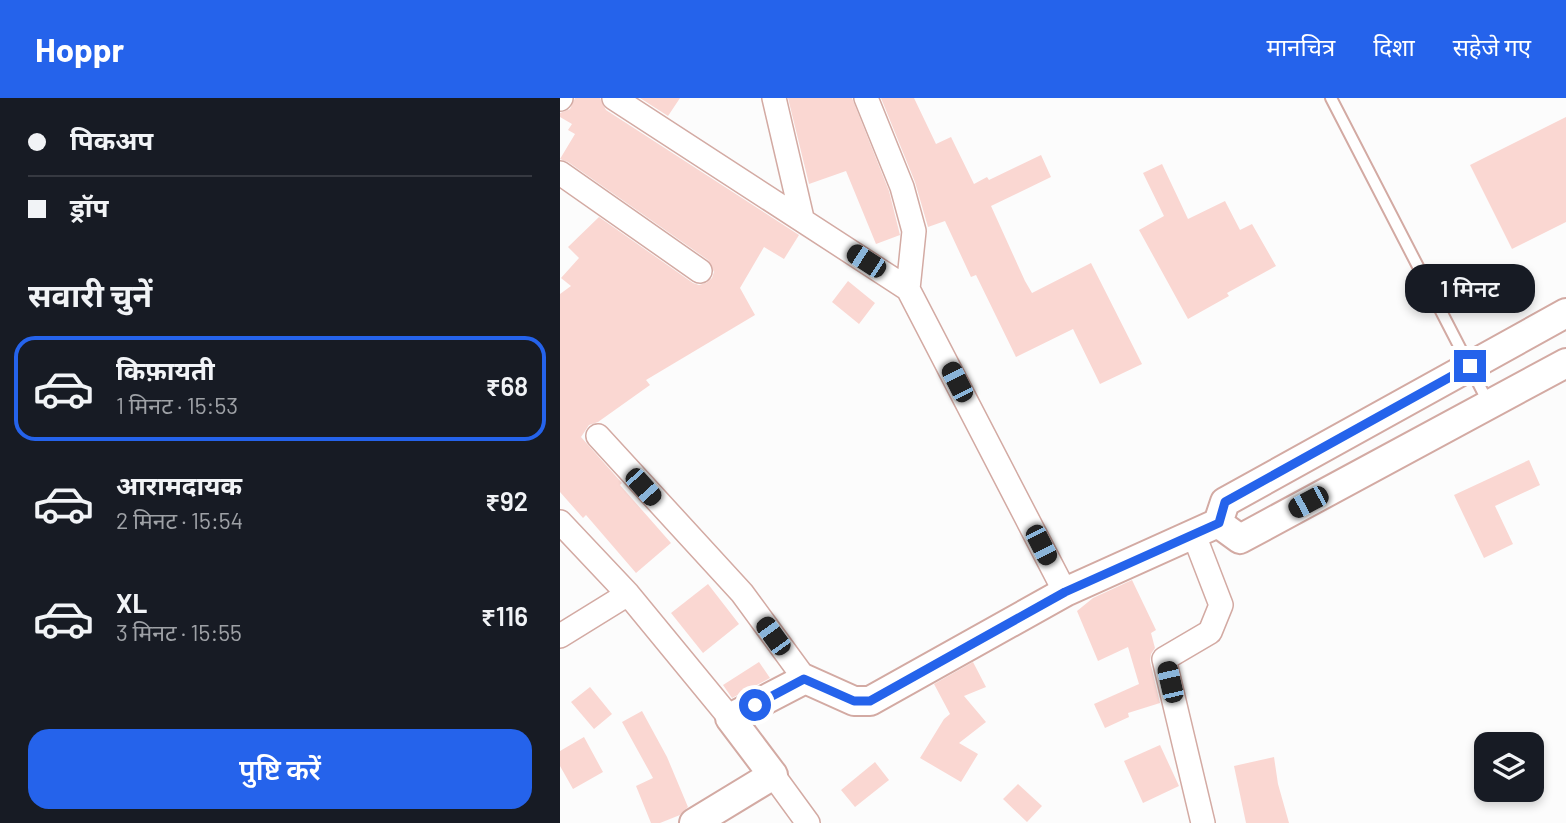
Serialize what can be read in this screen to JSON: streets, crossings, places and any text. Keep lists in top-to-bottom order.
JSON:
{
  "page": {
    "header": "Hoppr",
    "nav": ["मानचित्र", "दिशा", "सहेजे गए"],
    "banner": ["पिकअप", "ड्रॉप"],
    "heading": "सवारी चुनें",
    "bubble": "1 मिनट",
    "list": [
      {
        "name": "किफ़ायती",
        "note": "1 मिनट · 15:53",
        "value": "₹68"
      },
      {
        "name": "आरामदायक",
        "note": "2 मिनट · 15:54",
        "value": "₹92"
      },
      {
        "name": "XL",
        "note": "3 मिनट · 15:55",
        "value": "₹116"
      }
    ],
    "buttons": "पुष्टि करें"
  }
}
